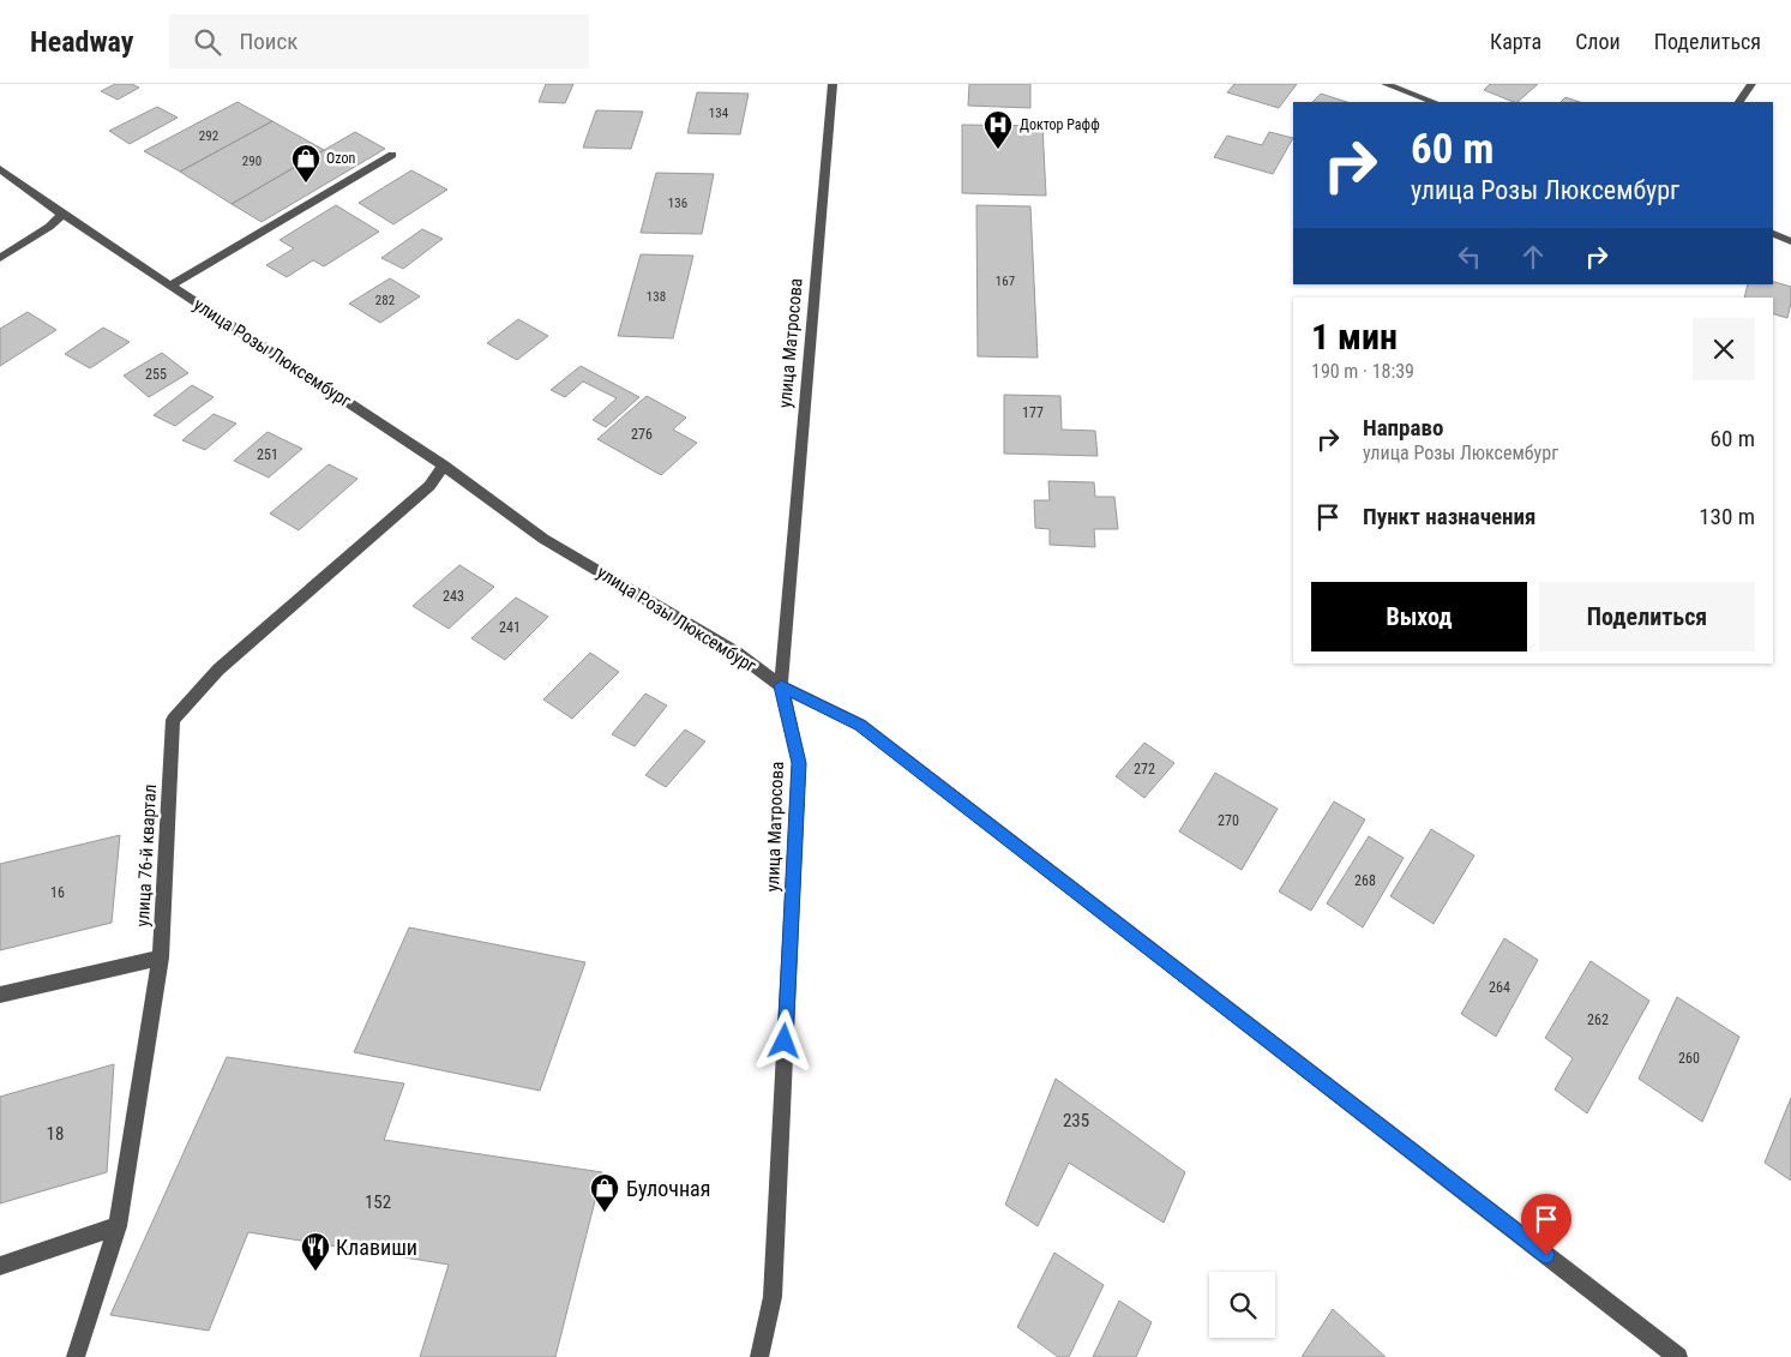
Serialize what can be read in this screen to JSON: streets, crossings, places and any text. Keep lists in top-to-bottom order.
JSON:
{
  "streets": {
    "street": ["улица Матросова", "улица Розы Люксембург", "улица 76-й квартал"]
  },
  "crossings": [
    ["улица Матросова", "улица Розы Люксембург"],
    ["улица Розы Люксембург", "улица 76-й квартал"]
  ],
  "places": {
    "hospital": ["Доктор Рафф"],
    "shop": ["Ozon", "Булочная"],
    "restaurant": ["Клавиши"]
  },
  "house_numbers": [
    "134",
    "292",
    "290",
    "136",
    "167",
    "138",
    "282",
    "255",
    "177",
    "276",
    "251",
    "243",
    "241",
    "272",
    "270",
    "268",
    "16",
    "264",
    "262",
    "260",
    "235",
    "18",
    "152"
  ],
  "page": {
    "header": "Headway",
    "search": "Поиск",
    "nav": ["Карта", "Слои", "Поделиться"],
    "turn": ["60 m", "улица Розы Люксембург"],
    "heading": ["1 мин", "190 m · 18:39"],
    "list": [
      {
        "name": "Направо",
        "note": "улица Розы Люксембург",
        "value": "60 m"
      },
      {
        "name": "Пункт назначения",
        "value": "130 m"
      }
    ],
    "buttons": ["Выход", "Поделиться"]
  }
}
